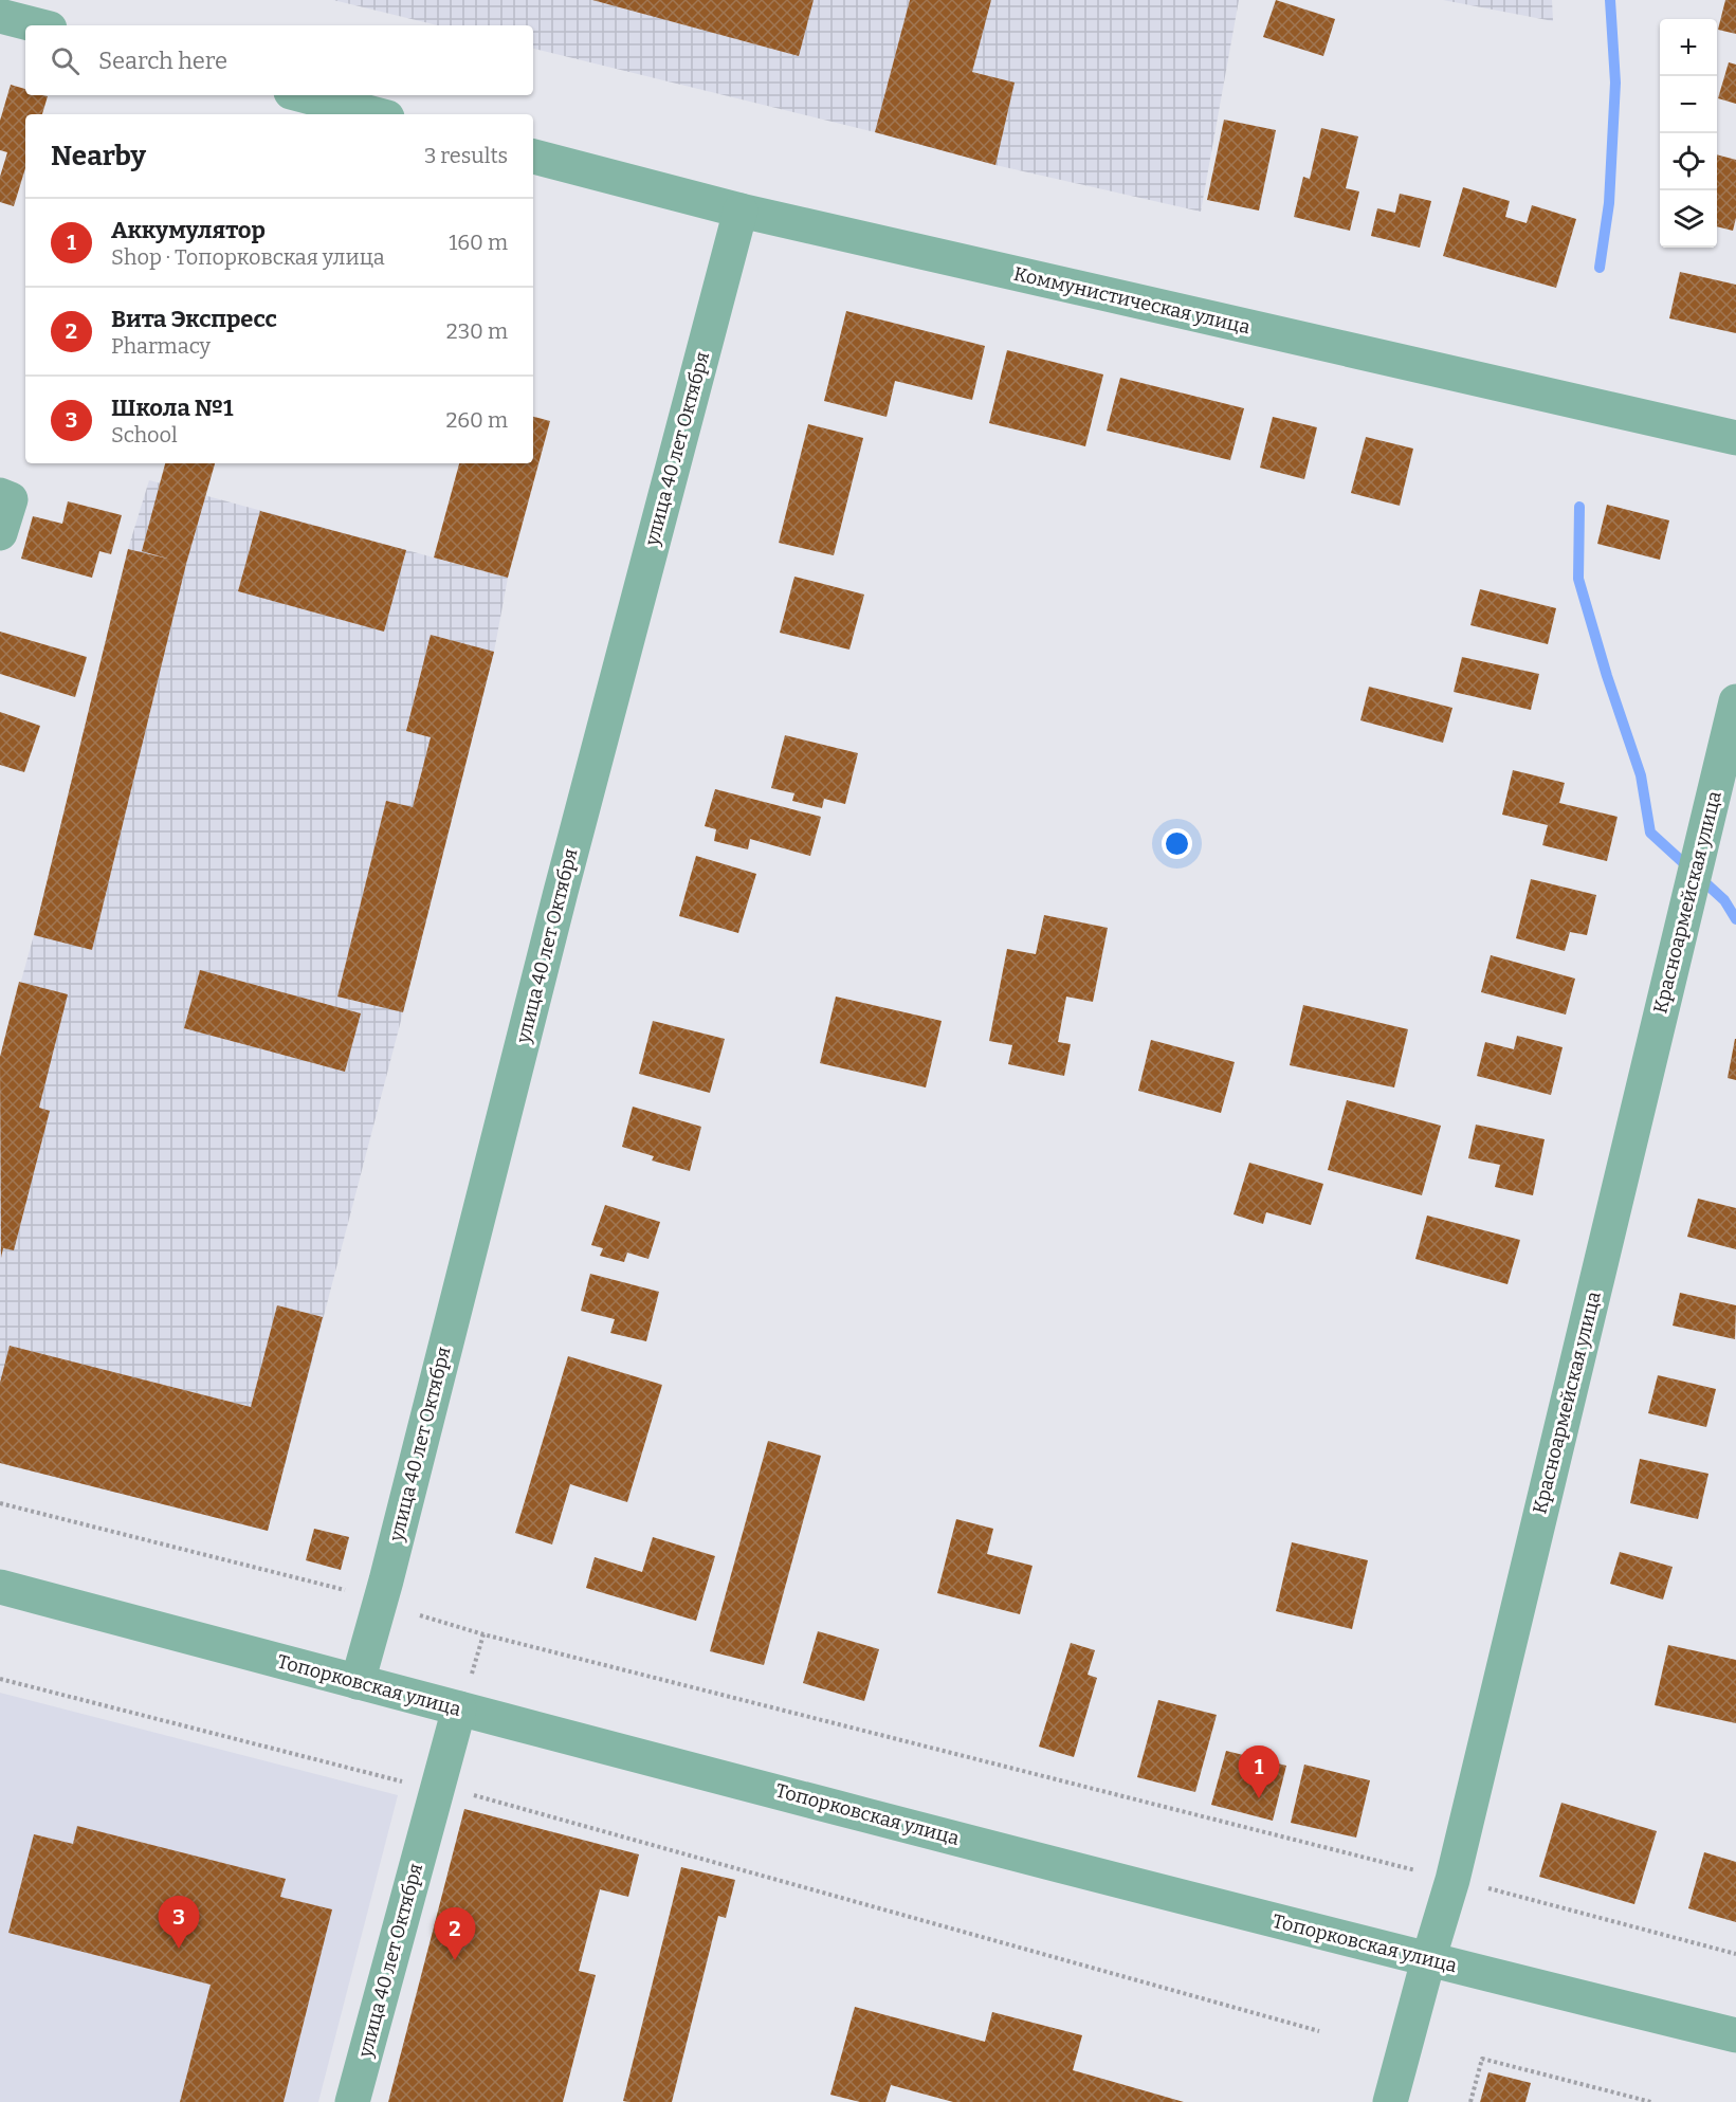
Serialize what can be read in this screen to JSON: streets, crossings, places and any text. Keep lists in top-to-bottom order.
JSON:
{
  "streets": {
    "street": [
      "Коммунистическая улица",
      "улица 40 лет Октября",
      "Красноармейская улица",
      "Топорковская улица"
    ]
  },
  "crossings": [
    ["Коммунистическая улица", "улица 40 лет Октября"],
    ["улица 40 лет Октября", "Топорковская улица"],
    ["Красноармейская улица", "Топорковская улица"]
  ],
  "page": {
    "map_buttons": ["+", "−"],
    "search": "Search here",
    "heading": ["Nearby", "3 results"],
    "list": [
      {
        "mark": "1",
        "name": "Аккумулятор",
        "note": "Shop · Топорковская улица",
        "value": "160 m"
      },
      {
        "mark": "2",
        "name": "Вита Экспресс",
        "note": "Pharmacy",
        "value": "230 m"
      },
      {
        "mark": "3",
        "name": "Школа №1",
        "note": "School",
        "value": "260 m"
      }
    ],
    "pins": ["1", "3", "2"]
  }
}
